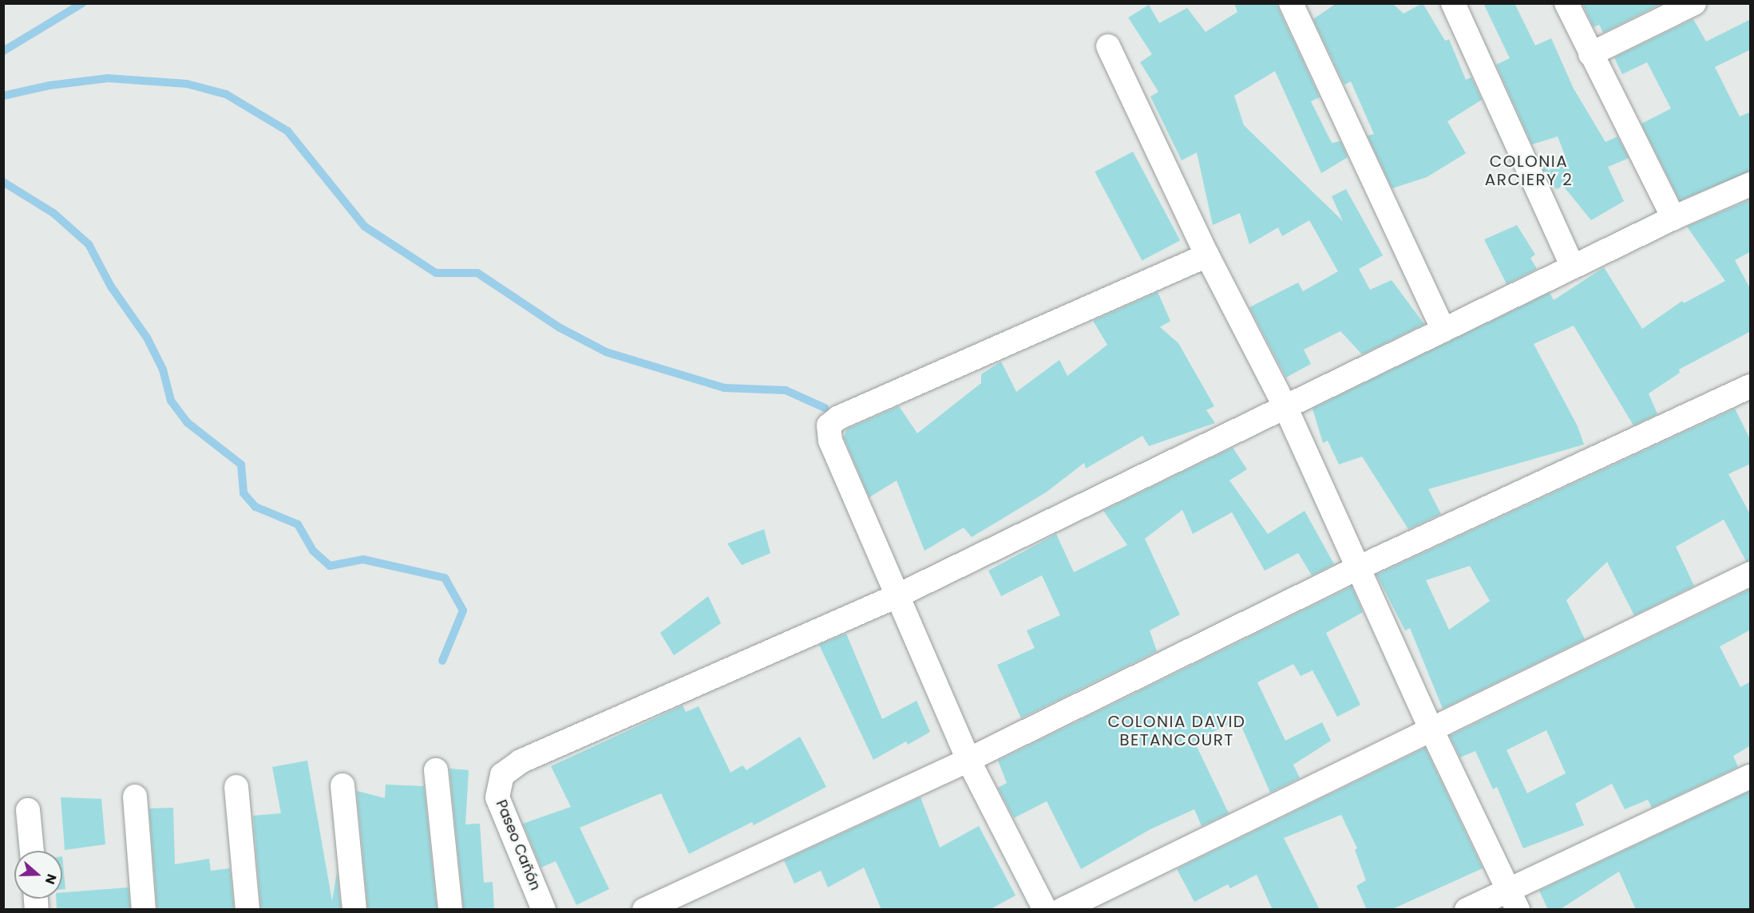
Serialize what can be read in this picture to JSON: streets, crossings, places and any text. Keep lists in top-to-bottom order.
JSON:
{
  "streets": {
    "street": ["Paseo Cañón"]
  },
  "districts": ["COLONIA ARCIERY 2", "COLONIA DAVID BETANCOURT"],
  "north": "right"
}
